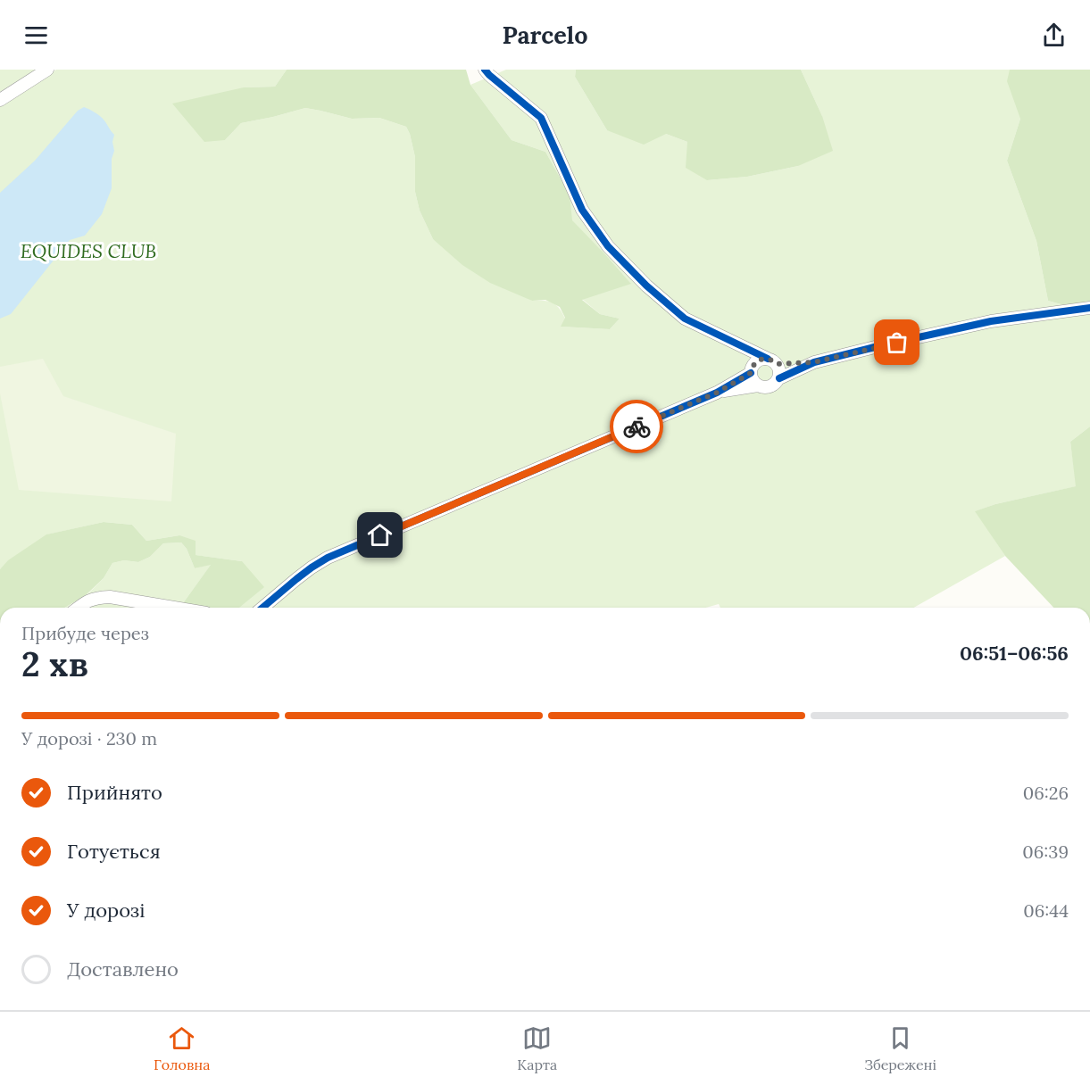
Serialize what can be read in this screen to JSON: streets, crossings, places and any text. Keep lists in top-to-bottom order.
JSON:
{
  "parks": ["EQUIDES CLUB"],
  "page": {
    "header": "Parcelo",
    "heading": ["2 хв", "Прибуде через", "06:51–06:56"],
    "bar": "У дорозі · 230 m",
    "list": [
      ["Прийнято", "06:26"],
      ["Готується", "06:39"],
      ["У дорозі", "06:44"],
      "Доставлено"
    ],
    "tabs": ["Головна", "Карта", "Збережені"]
  }
}
